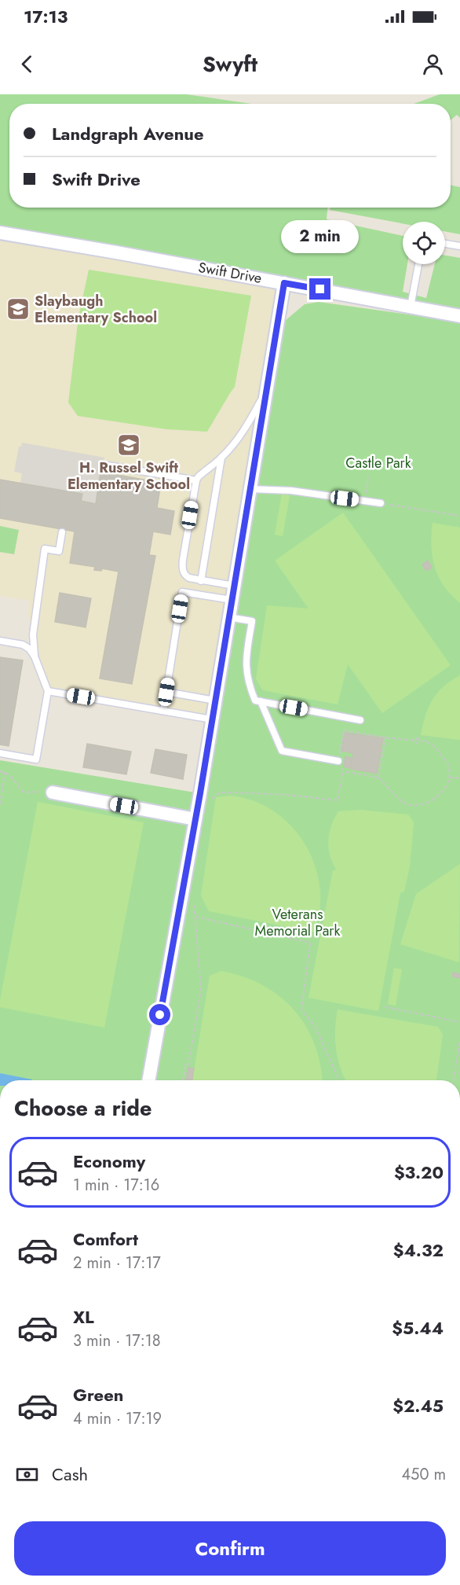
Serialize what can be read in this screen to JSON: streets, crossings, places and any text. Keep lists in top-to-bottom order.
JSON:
{
  "streets": {
    "street": ["Swift Drive"]
  },
  "parks": ["Castle Park", "Veterans Memorial Park"],
  "places": {
    "school or university": ["Slaybaugh Elementary School", "H. Russel Swift Elementary School"]
  },
  "page": {
    "status": "17:13",
    "header": "Swyft",
    "banner": ["Landgraph Avenue", "Swift Drive"],
    "bubble": "2 min",
    "heading": "Choose a ride",
    "list": [
      {
        "name": "Economy",
        "note": "1 min · 17:16",
        "value": "$3.20"
      },
      {
        "name": "Comfort",
        "note": "2 min · 17:17",
        "value": "$4.32"
      },
      {
        "name": "XL",
        "note": "3 min · 17:18",
        "value": "$5.44"
      },
      {
        "name": "Green",
        "note": "4 min · 17:19",
        "value": "$2.45"
      }
    ],
    "pay": ["Cash", "450 m"],
    "buttons": "Confirm"
  }
}
